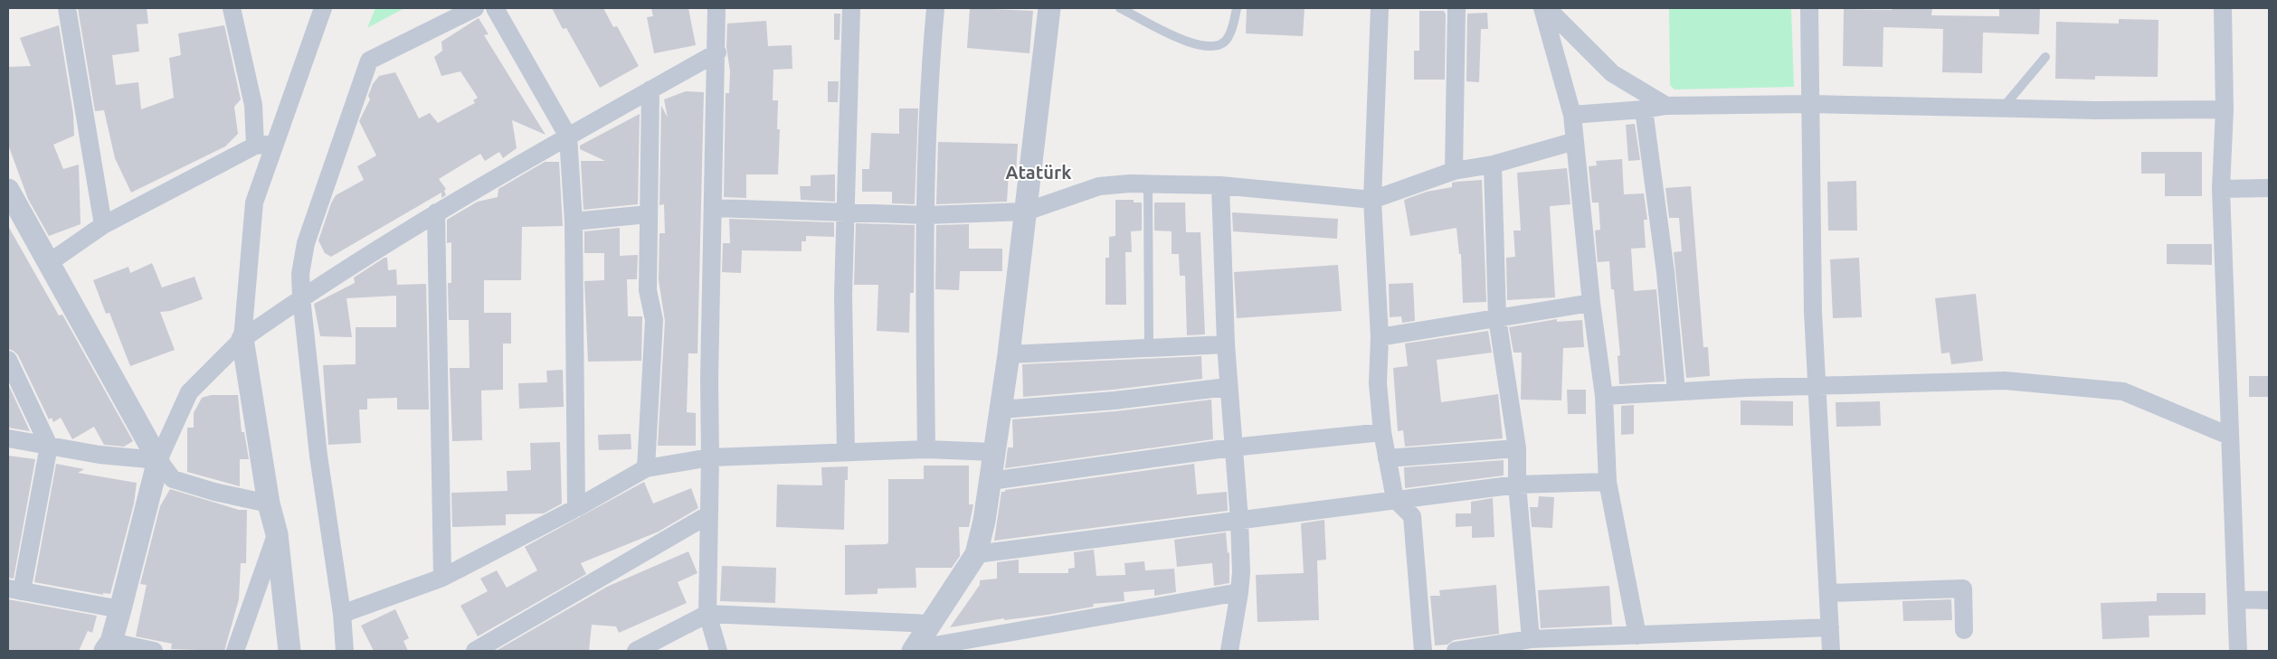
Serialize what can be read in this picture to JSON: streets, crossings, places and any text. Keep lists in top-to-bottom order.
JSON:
{
  "districts": ["Atatürk"]
}
